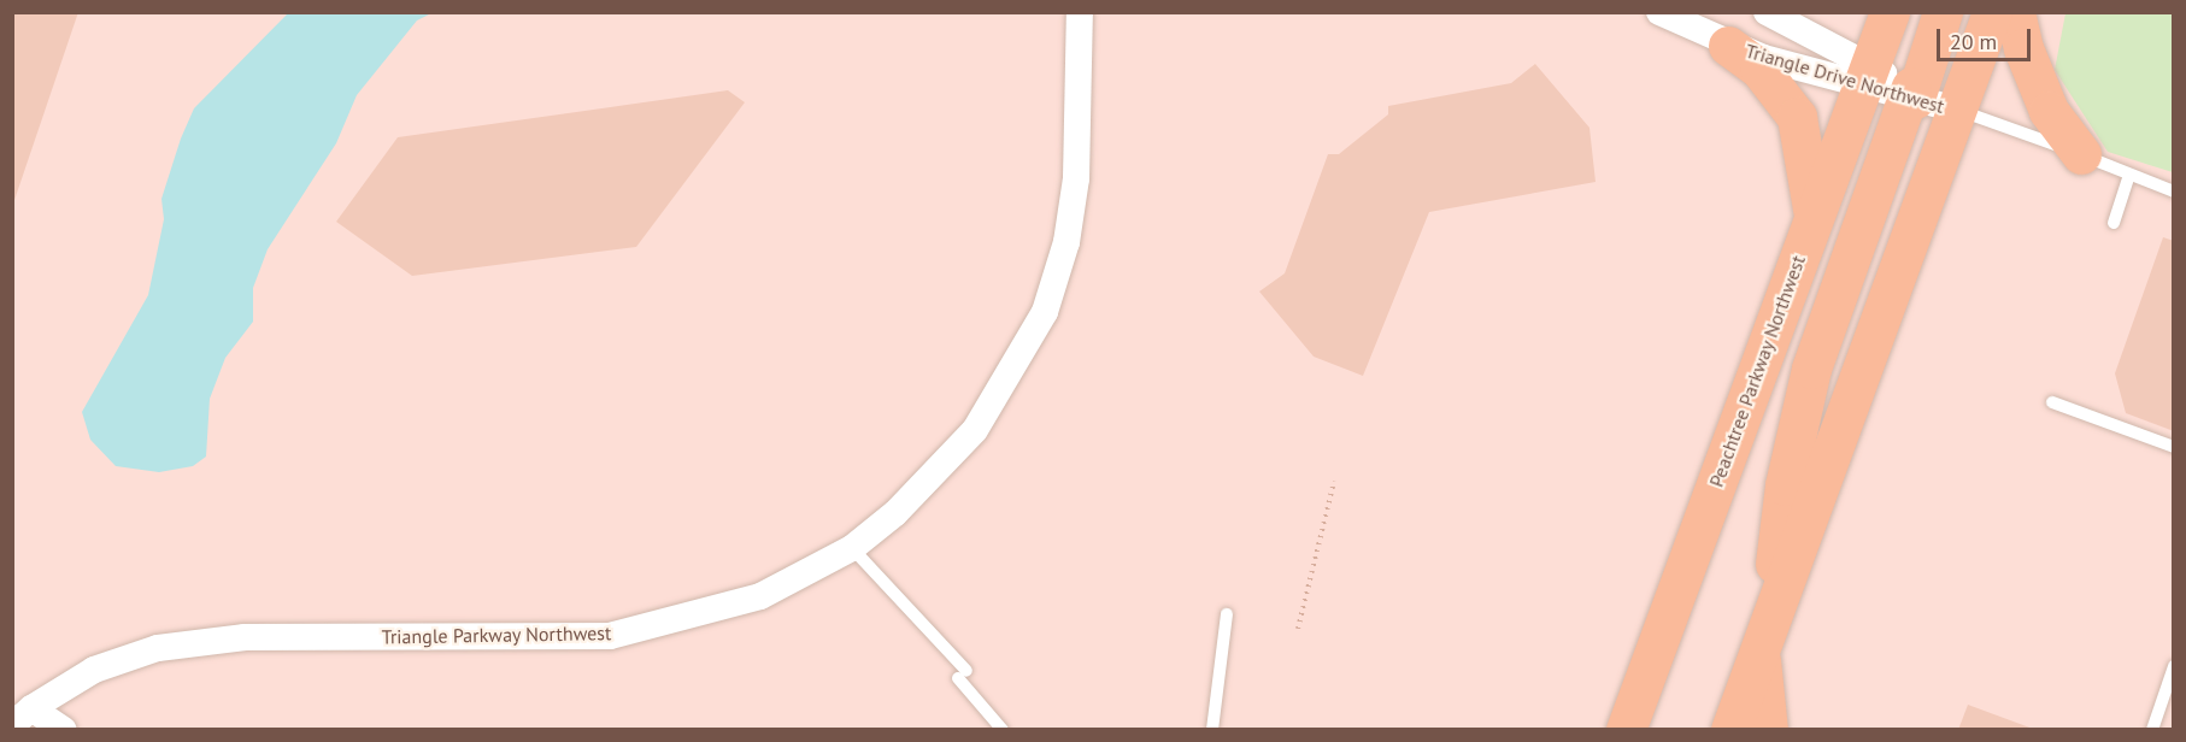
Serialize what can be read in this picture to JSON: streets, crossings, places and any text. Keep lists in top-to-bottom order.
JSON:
{
  "streets": {
    "highway": ["Peachtree Parkway Northwest"],
    "street": ["Triangle Drive Northwest", "Triangle Parkway Northwest"]
  },
  "crossings": [
    ["Triangle Drive Northwest", "Peachtree Parkway Northwest"]
  ],
  "scale_bar": "20 m"
}
